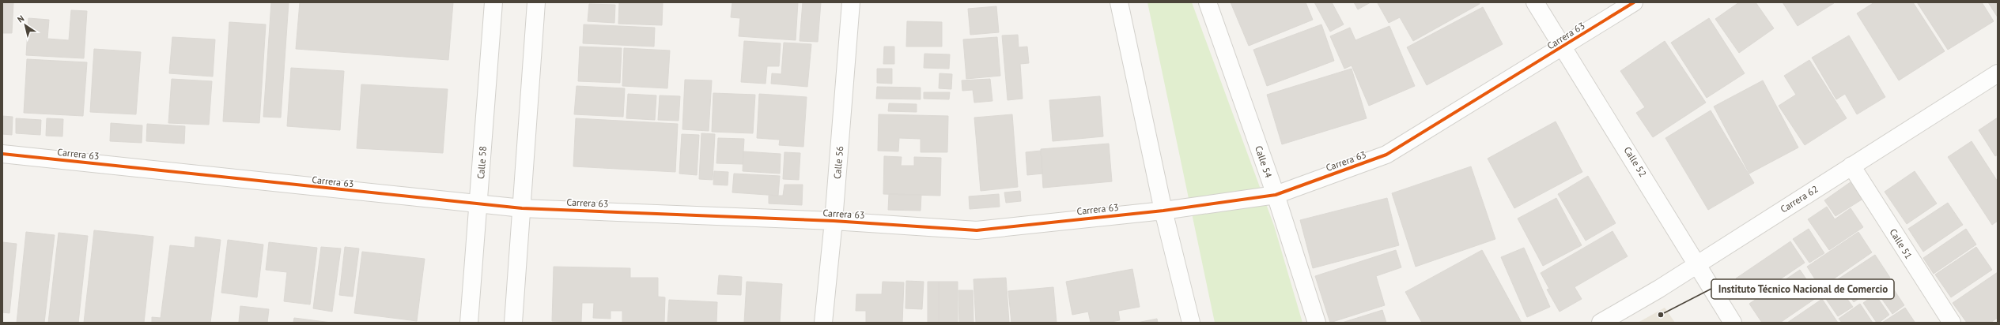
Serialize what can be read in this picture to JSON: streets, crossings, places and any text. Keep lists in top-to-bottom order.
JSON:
{
  "streets": {
    "street": [
      "Carrera 63",
      "Calle 54",
      "Calle 52",
      "Calle 58",
      "Calle 56",
      "Carrera 62",
      "Calle 51"
    ]
  },
  "crossings": [
    ["Carrera 63", "Calle 54"],
    ["Carrera 63", "Calle 52"],
    ["Carrera 63", "Calle 58"],
    ["Carrera 63", "Calle 56"],
    ["Calle 52", "Carrera 62"],
    ["Carrera 62", "Calle 51"]
  ],
  "places": ["Instituto Técnico Nacional de Comercio"],
  "north": "top left"
}
